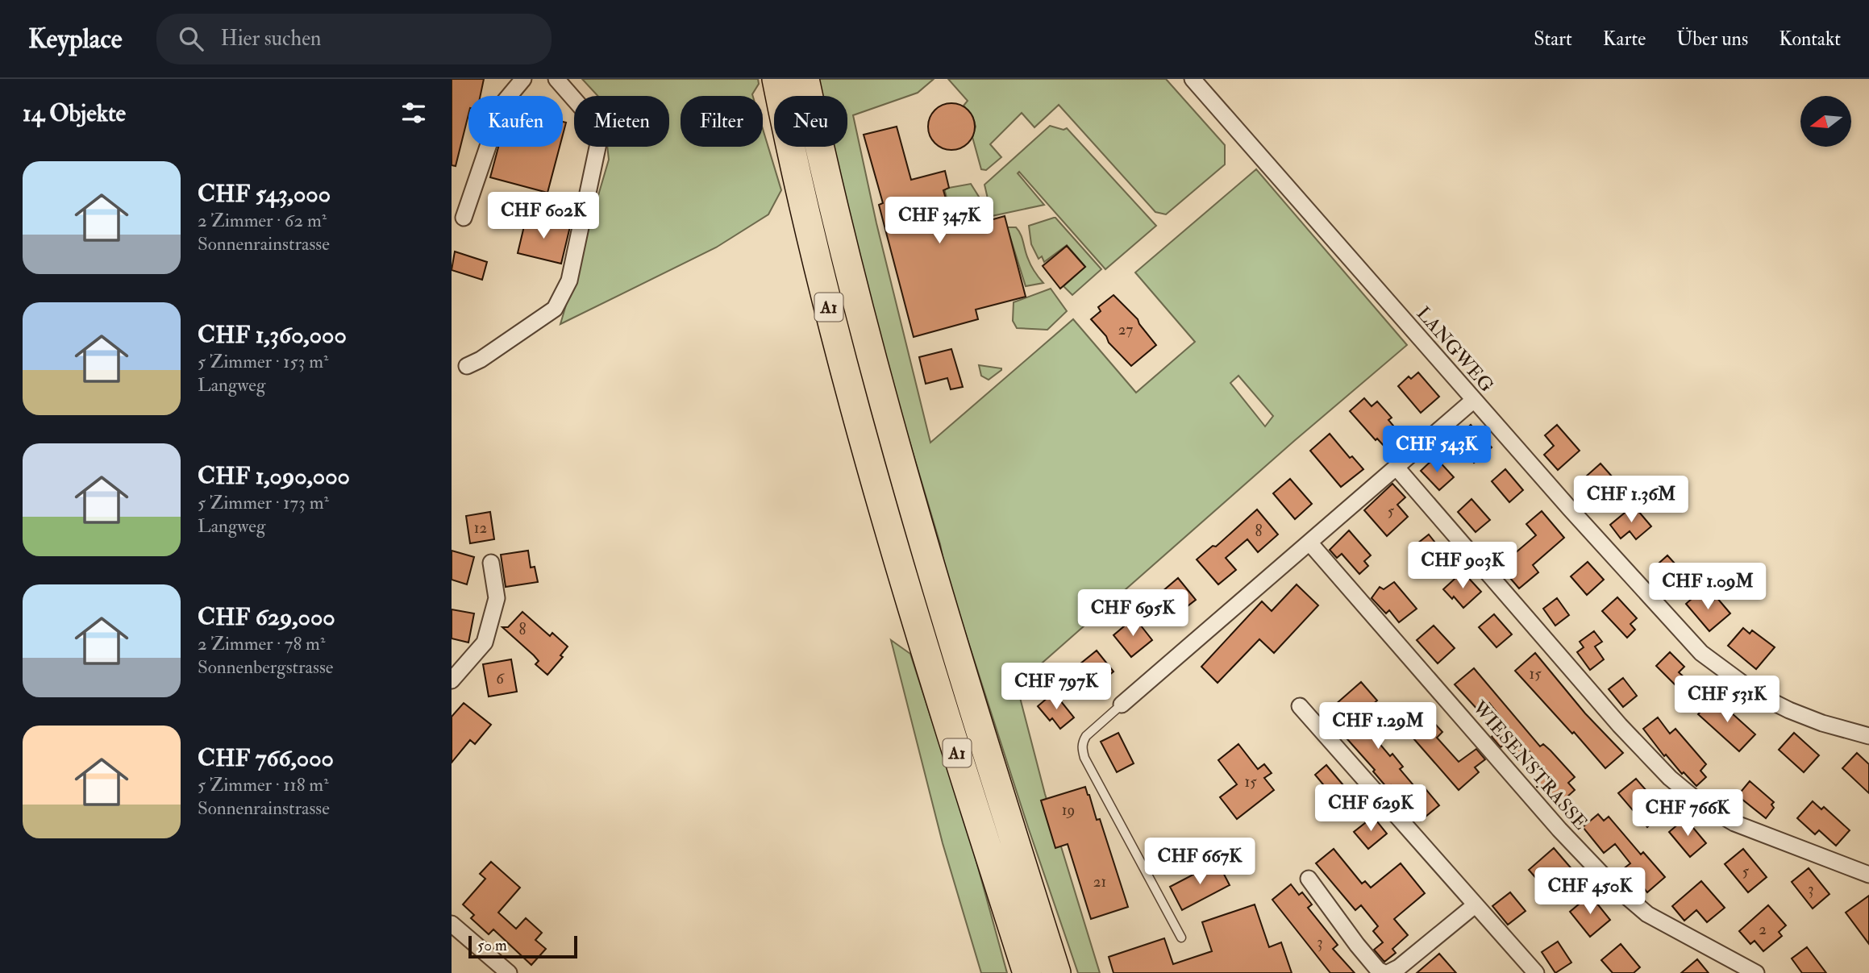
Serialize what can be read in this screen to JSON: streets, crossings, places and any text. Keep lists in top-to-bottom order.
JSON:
{
  "streets": {
    "highway": ["A1"],
    "street": ["LANGWEG", "WIESENSTRASSE"]
  },
  "house_numbers": [
    "27",
    "5",
    "12",
    "8",
    "8",
    "15",
    "6",
    "15",
    "19",
    "5",
    "21",
    "3",
    "2",
    "3"
  ],
  "scale_bar": "50 m",
  "north": "left",
  "page": {
    "header": "Keyplace",
    "search": "Hier suchen",
    "nav": [
      "Start",
      "Karte",
      "Über uns",
      "Kontakt"
    ],
    "heading": "14 Objekte",
    "chip": [
      "Kaufen",
      "Mieten",
      "Filter",
      "Neu"
    ],
    "list": [
      {
        "name": "CHF 543,000",
        "note": "2 Zimmer · 62 m² · Sonnenrainstrasse"
      },
      {
        "name": "CHF 1,360,000",
        "note": "5 Zimmer · 153 m² · Langweg"
      },
      {
        "name": "CHF 1,090,000",
        "note": "5 Zimmer · 173 m² · Langweg"
      },
      {
        "name": "CHF 629,000",
        "note": "2 Zimmer · 78 m² · Sonnenbergstrasse"
      },
      {
        "name": "CHF 766,000",
        "note": "5 Zimmer · 118 m² · Sonnenrainstrasse"
      }
    ],
    "price": [
      "CHF 602K",
      "CHF 347K",
      "CHF 543K",
      "CHF 1.36M",
      "CHF 903K",
      "CHF 1.09M",
      "CHF 695K",
      "CHF 797K",
      "CHF 531K",
      "CHF 1.29M",
      "CHF 629K",
      "CHF 766K",
      "CHF 667K",
      "CHF 450K"
    ],
    "scale": "50 m"
  }
}
